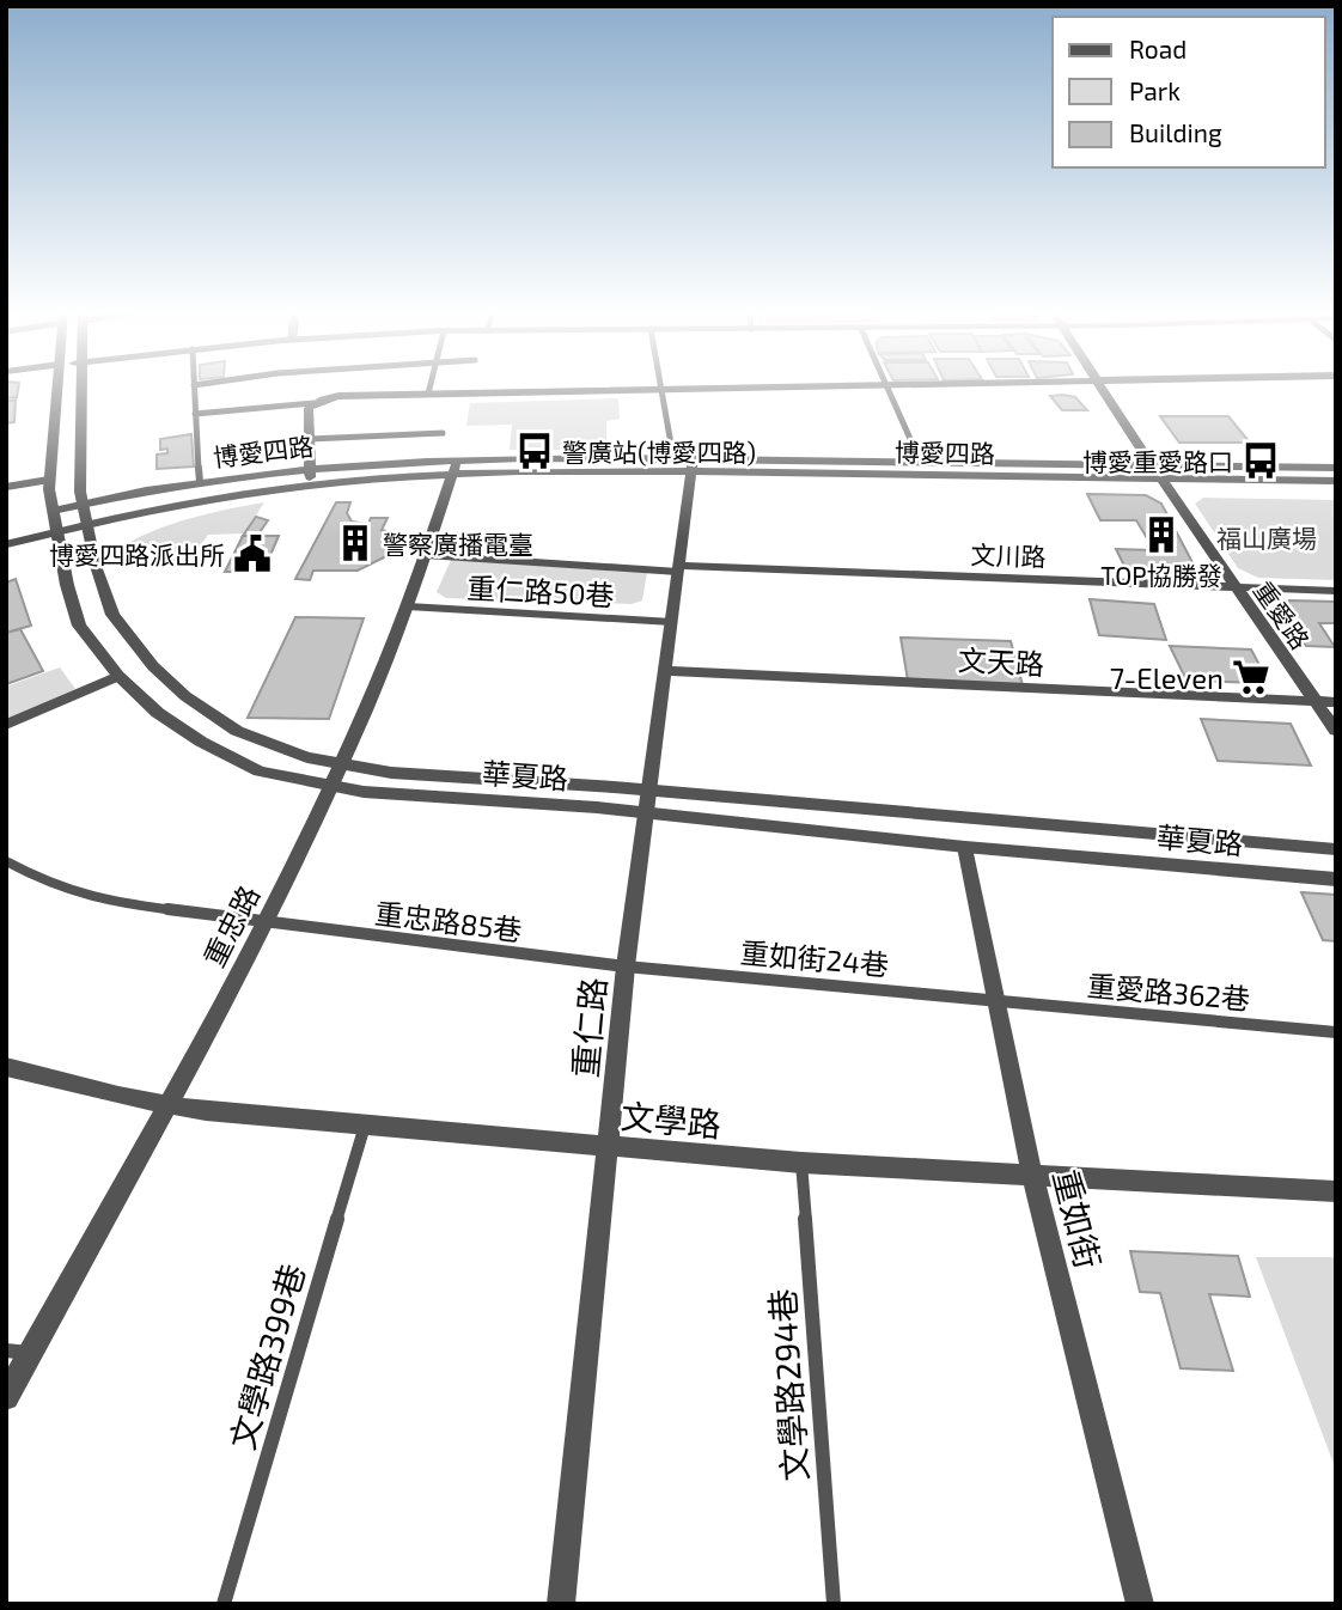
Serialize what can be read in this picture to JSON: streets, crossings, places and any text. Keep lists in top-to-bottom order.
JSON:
{
  "streets": {
    "street": [
      "博愛四路",
      "文川路",
      "重愛路",
      "文天路",
      "華夏路",
      "重忠路",
      "重仁路",
      "文學路",
      "重如街"
    ],
    "lane": [
      "重仁路50巷",
      "重忠路85巷",
      "重如街24巷",
      "重愛路362巷",
      "文學路399巷",
      "文學路294巷"
    ]
  },
  "crossings": [
    ["博愛四路", "重愛路"],
    ["博愛四路", "華夏路"],
    ["博愛四路", "重忠路"],
    ["博愛四路", "重仁路"],
    ["文川路", "重愛路"],
    ["文川路", "重仁路"],
    ["重仁路50巷", "重忠路"],
    ["重仁路50巷", "重仁路"],
    ["重愛路", "文天路"],
    ["文天路", "重仁路"],
    ["華夏路", "重忠路"],
    ["華夏路", "重仁路"],
    ["華夏路", "重如街"],
    ["重忠路85巷", "重忠路"],
    ["重忠路85巷", "重如街24巷"],
    ["重忠路85巷", "重仁路"],
    ["重忠路", "文學路"],
    ["重如街24巷", "重愛路362巷"],
    ["重如街24巷", "重仁路"],
    ["重如街24巷", "重如街"],
    ["重愛路362巷", "重如街"],
    ["重仁路", "文學路"],
    ["文學路", "重如街"],
    ["文學路", "文學路399巷"],
    ["文學路", "文學路294巷"]
  ],
  "parks": ["福山廣場"],
  "places": {
    "bus stop": ["警廣站(博愛四路)", "博愛重愛路口"],
    "building": ["TOP協勝發", "警察廣播電臺"],
    "public building": ["博愛四路派出所"],
    "supermarket": ["7-Eleven"]
  },
  "legend": ["Road", "Park", "Building"]
}
